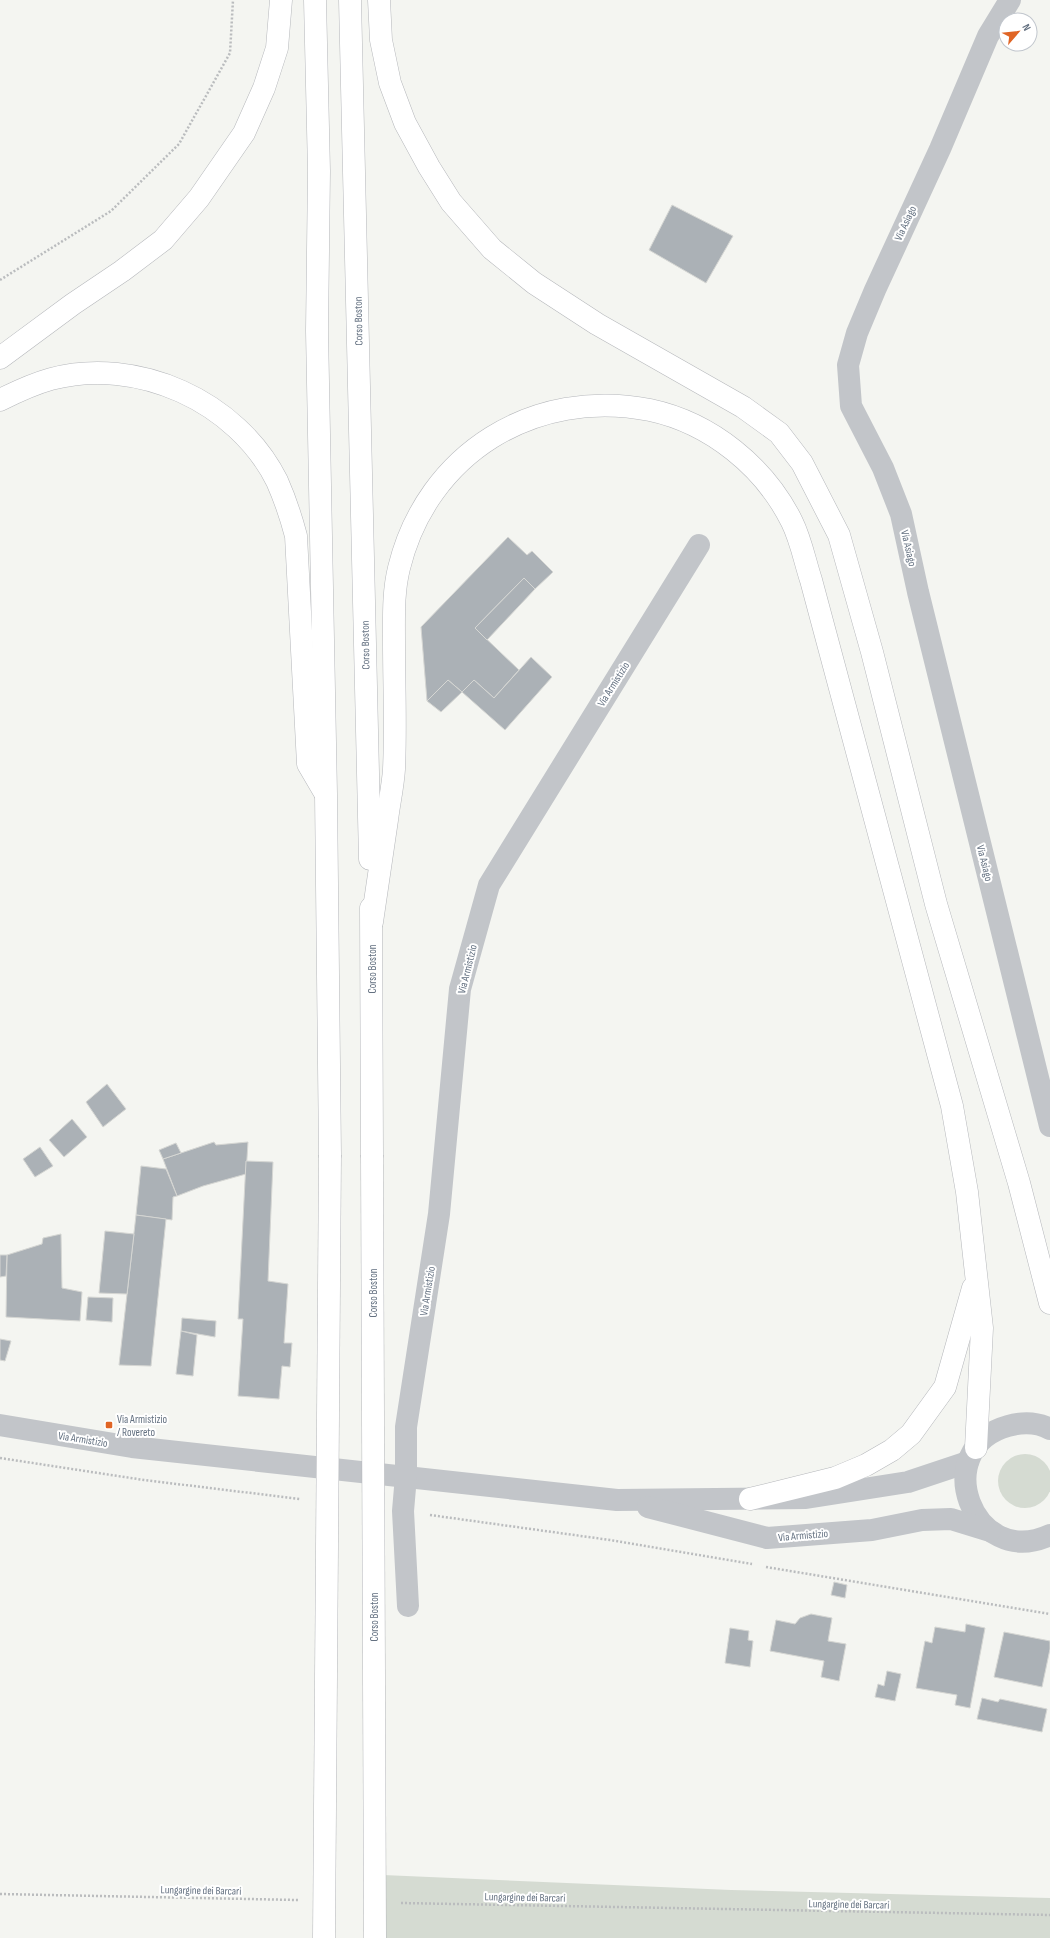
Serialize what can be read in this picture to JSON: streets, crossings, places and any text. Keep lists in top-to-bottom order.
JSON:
{
  "streets": {
    "highway": ["Corso Boston"],
    "street": ["Via Asiago", "Via Armistizio"],
    "path": ["Lungargine dei Barcari"]
  },
  "places": {
    "transit": ["Via Armistizio / Rovereto"]
  },
  "north": "top right"
}
